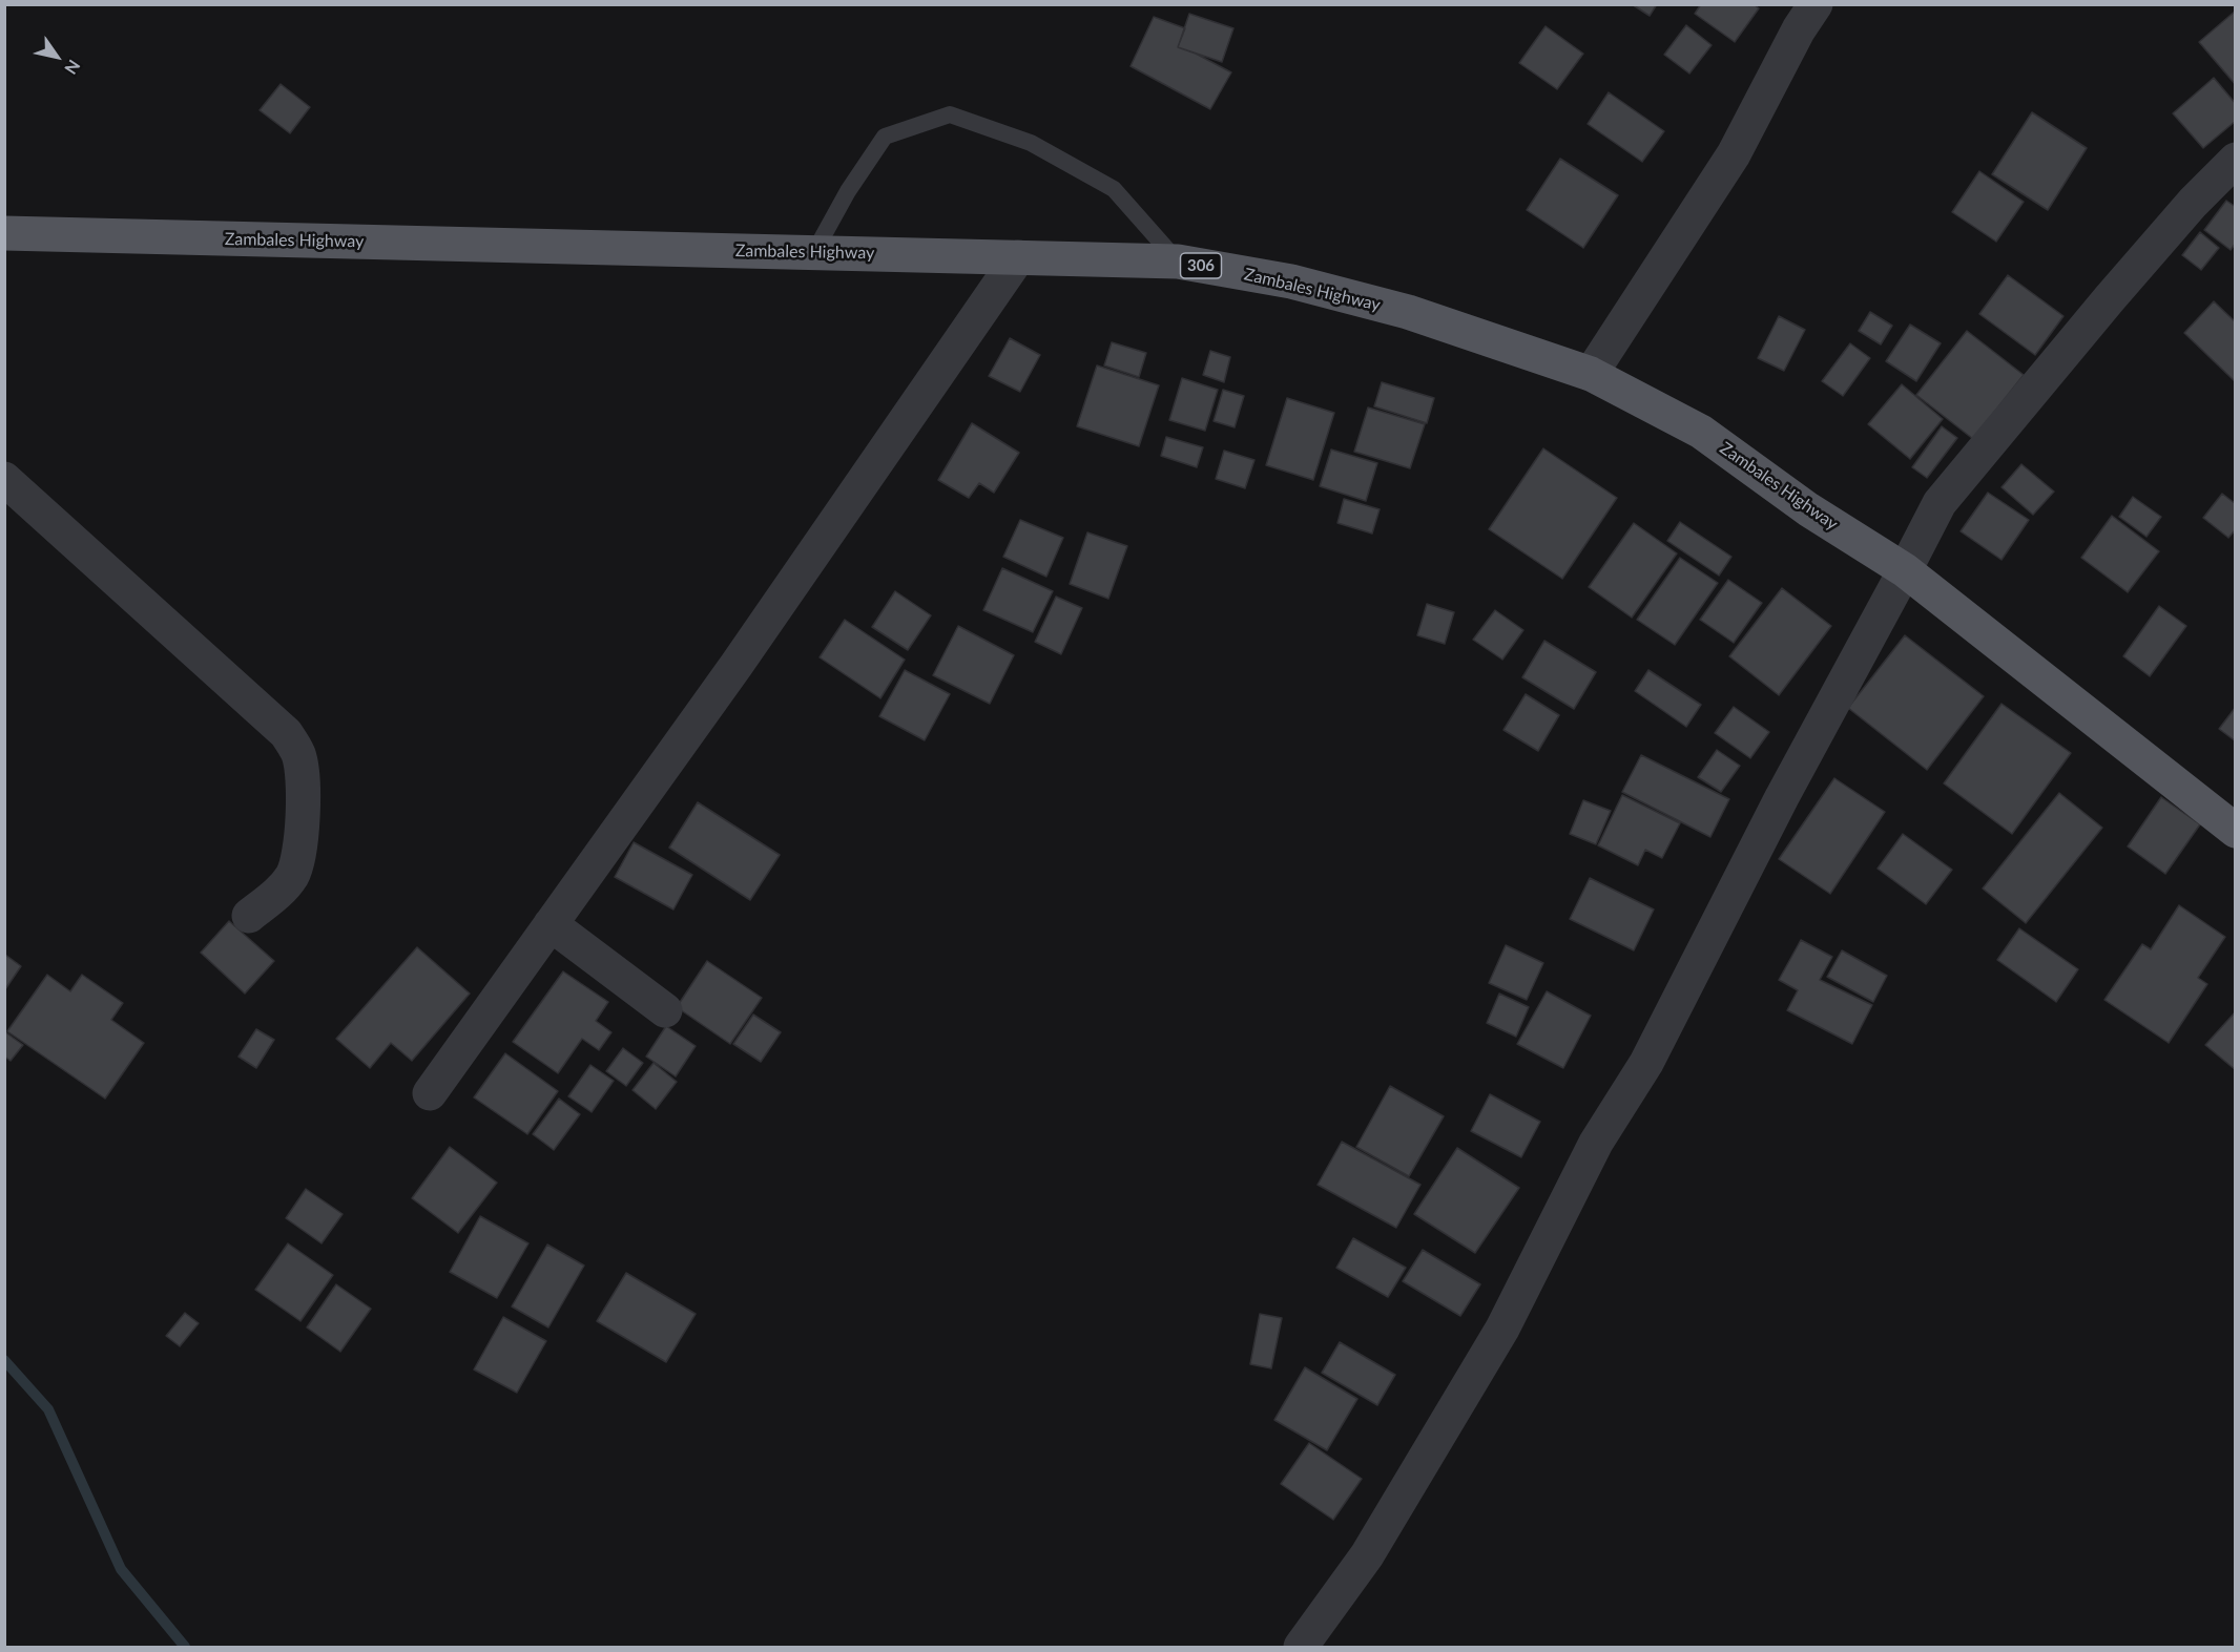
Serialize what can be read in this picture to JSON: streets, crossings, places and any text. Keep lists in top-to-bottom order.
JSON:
{
  "streets": {
    "main road": ["Zambales Highway", "306"]
  },
  "north": "bottom right"
}
